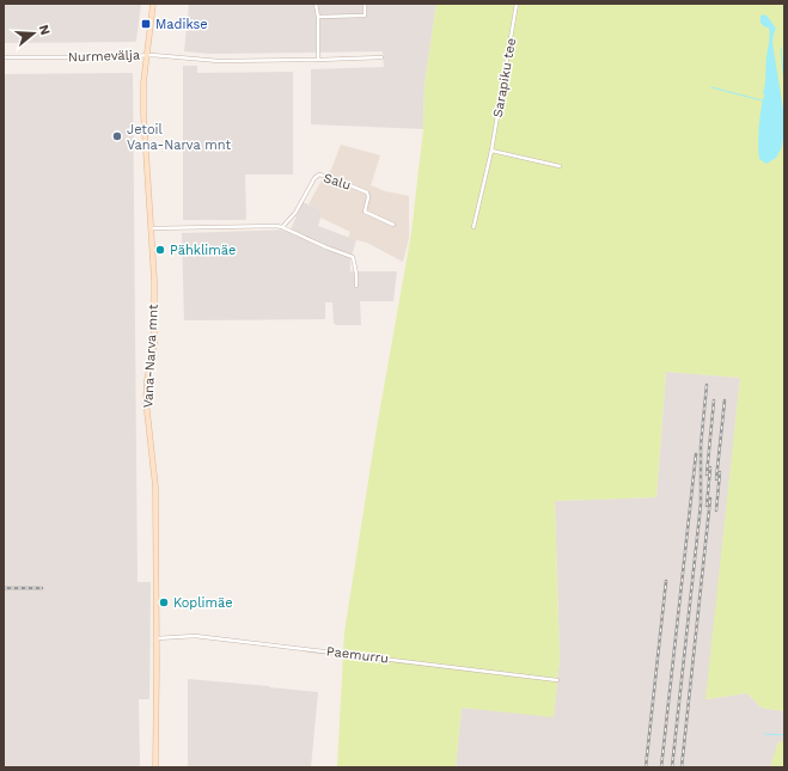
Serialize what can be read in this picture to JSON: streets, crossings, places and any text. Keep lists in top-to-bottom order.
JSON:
{
  "streets": {
    "main road": ["Vana-Narva mnt"],
    "street": [
      "Nurmevälja",
      "Sarapiku tee",
      "Salu",
      "Paemurru"
    ]
  },
  "crossings": [
    ["Nurmevälja", "Vana-Narva mnt"],
    ["Vana-Narva mnt", "Paemurru"]
  ],
  "places": {
    "transit": ["Madikse"],
    "other": ["Jetoil Vana-Narva mnt", "Pähklimäe", "Koplimäe"]
  },
  "north": "right"
}
